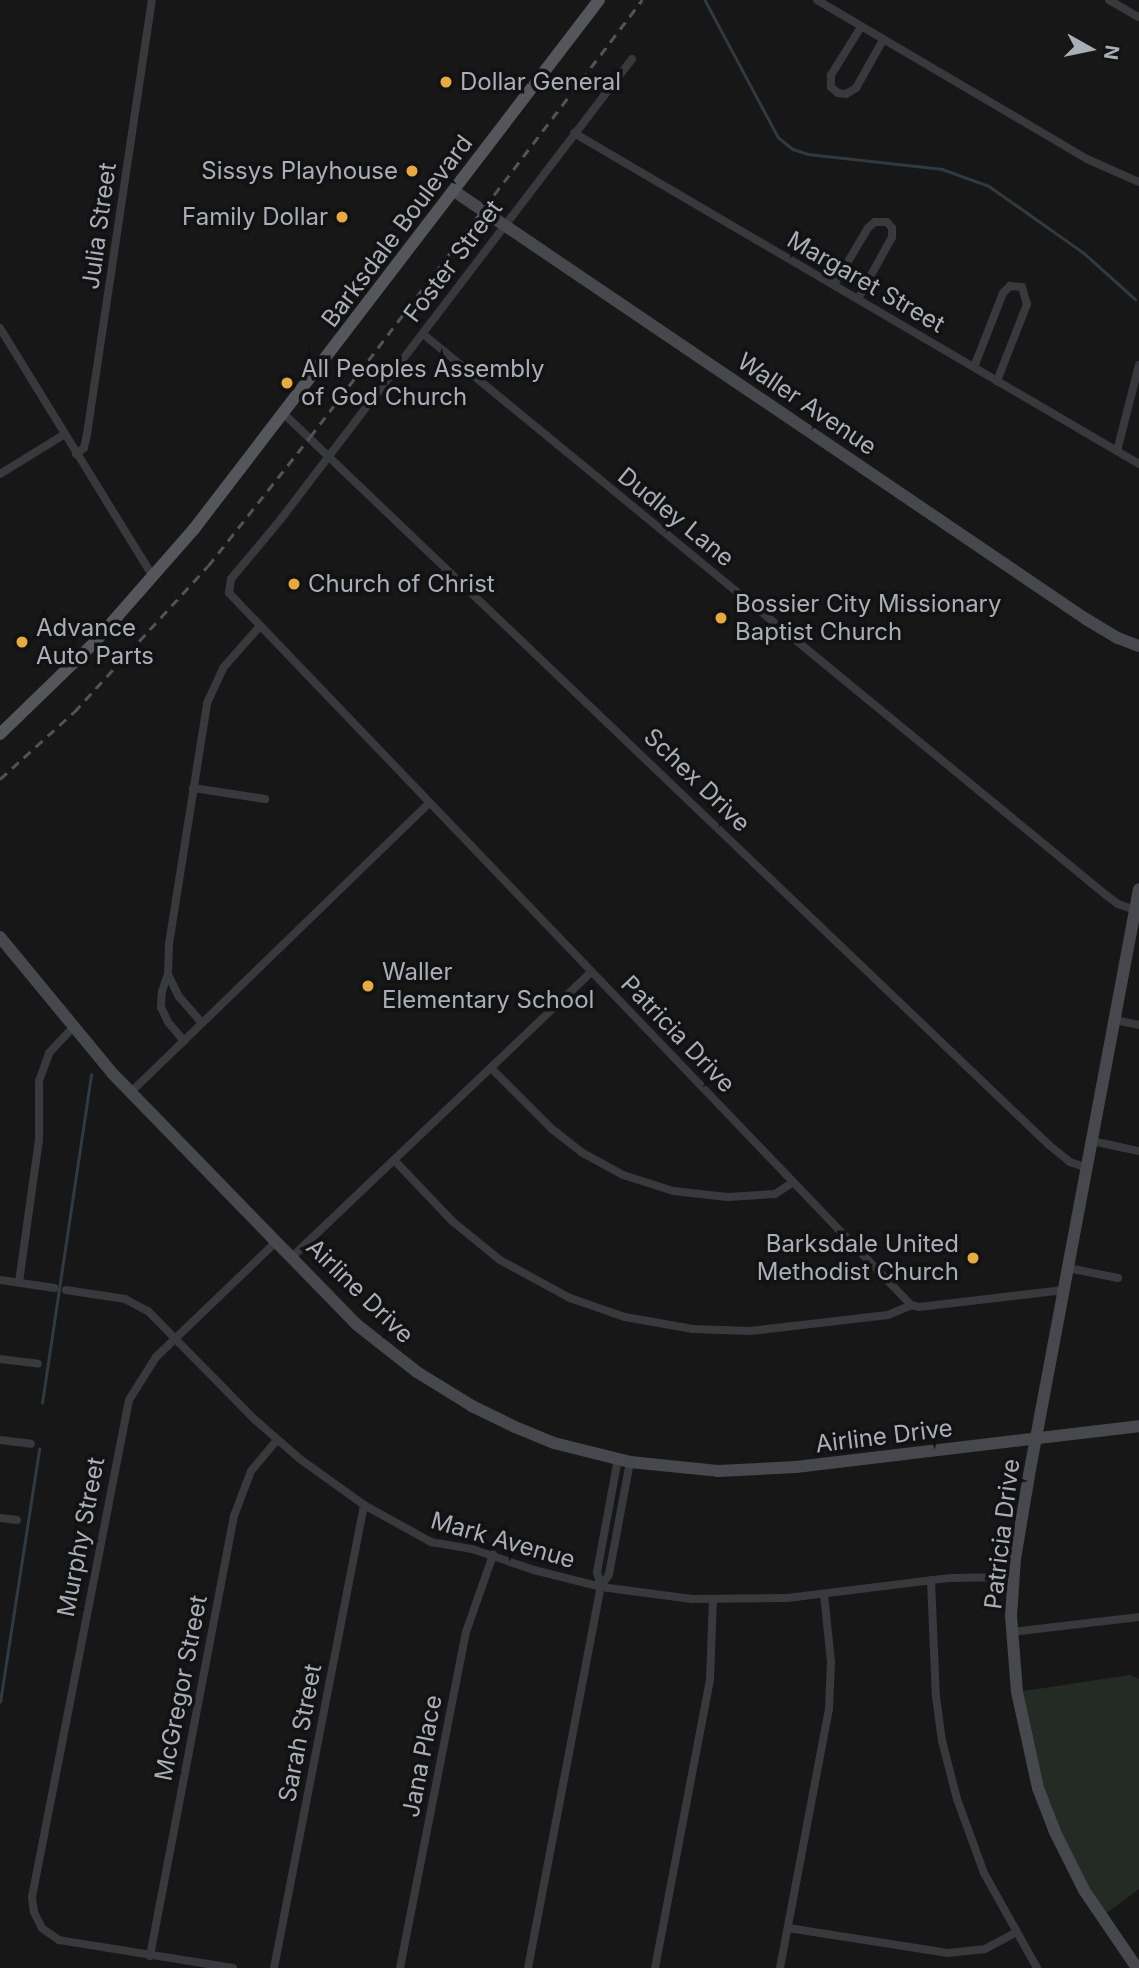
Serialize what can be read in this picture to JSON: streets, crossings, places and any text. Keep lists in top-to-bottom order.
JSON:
{
  "streets": {
    "main road": ["Barksdale Boulevard"],
    "street": [
      "Julia Street",
      "Foster Street",
      "Margaret Street",
      "Waller Avenue",
      "Dudley Lane",
      "Schex Drive",
      "Patricia Drive",
      "Airline Drive",
      "Murphy Street",
      "Mark Avenue",
      "McGregor Street",
      "Sarah Street",
      "Jana Place"
    ]
  },
  "crossings": [
    ["Barksdale Boulevard", "Waller Avenue"],
    ["Barksdale Boulevard", "Schex Drive"],
    ["Foster Street", "Margaret Street"],
    ["Foster Street", "Waller Avenue"],
    ["Foster Street", "Dudley Lane"],
    ["Foster Street", "Schex Drive"],
    ["Foster Street", "Patricia Drive"],
    ["Dudley Lane", "Patricia Drive"],
    ["Schex Drive", "Patricia Drive"],
    ["Patricia Drive", "Airline Drive"],
    ["Patricia Drive", "Mark Avenue"],
    ["Airline Drive", "Murphy Street"],
    ["Murphy Street", "Mark Avenue"],
    ["Murphy Street", "McGregor Street"],
    ["Mark Avenue", "McGregor Street"],
    ["Mark Avenue", "Sarah Street"],
    ["Mark Avenue", "Jana Place"]
  ],
  "places": [
    "Dollar General",
    "Sissys Playhouse",
    "Family Dollar",
    "All Peoples Assembly of God Church",
    "Church of Christ",
    "Bossier City Missionary Baptist Church",
    "Advance Auto Parts",
    "Waller Elementary School",
    "Barksdale United Methodist Church"
  ],
  "north": "right"
}
